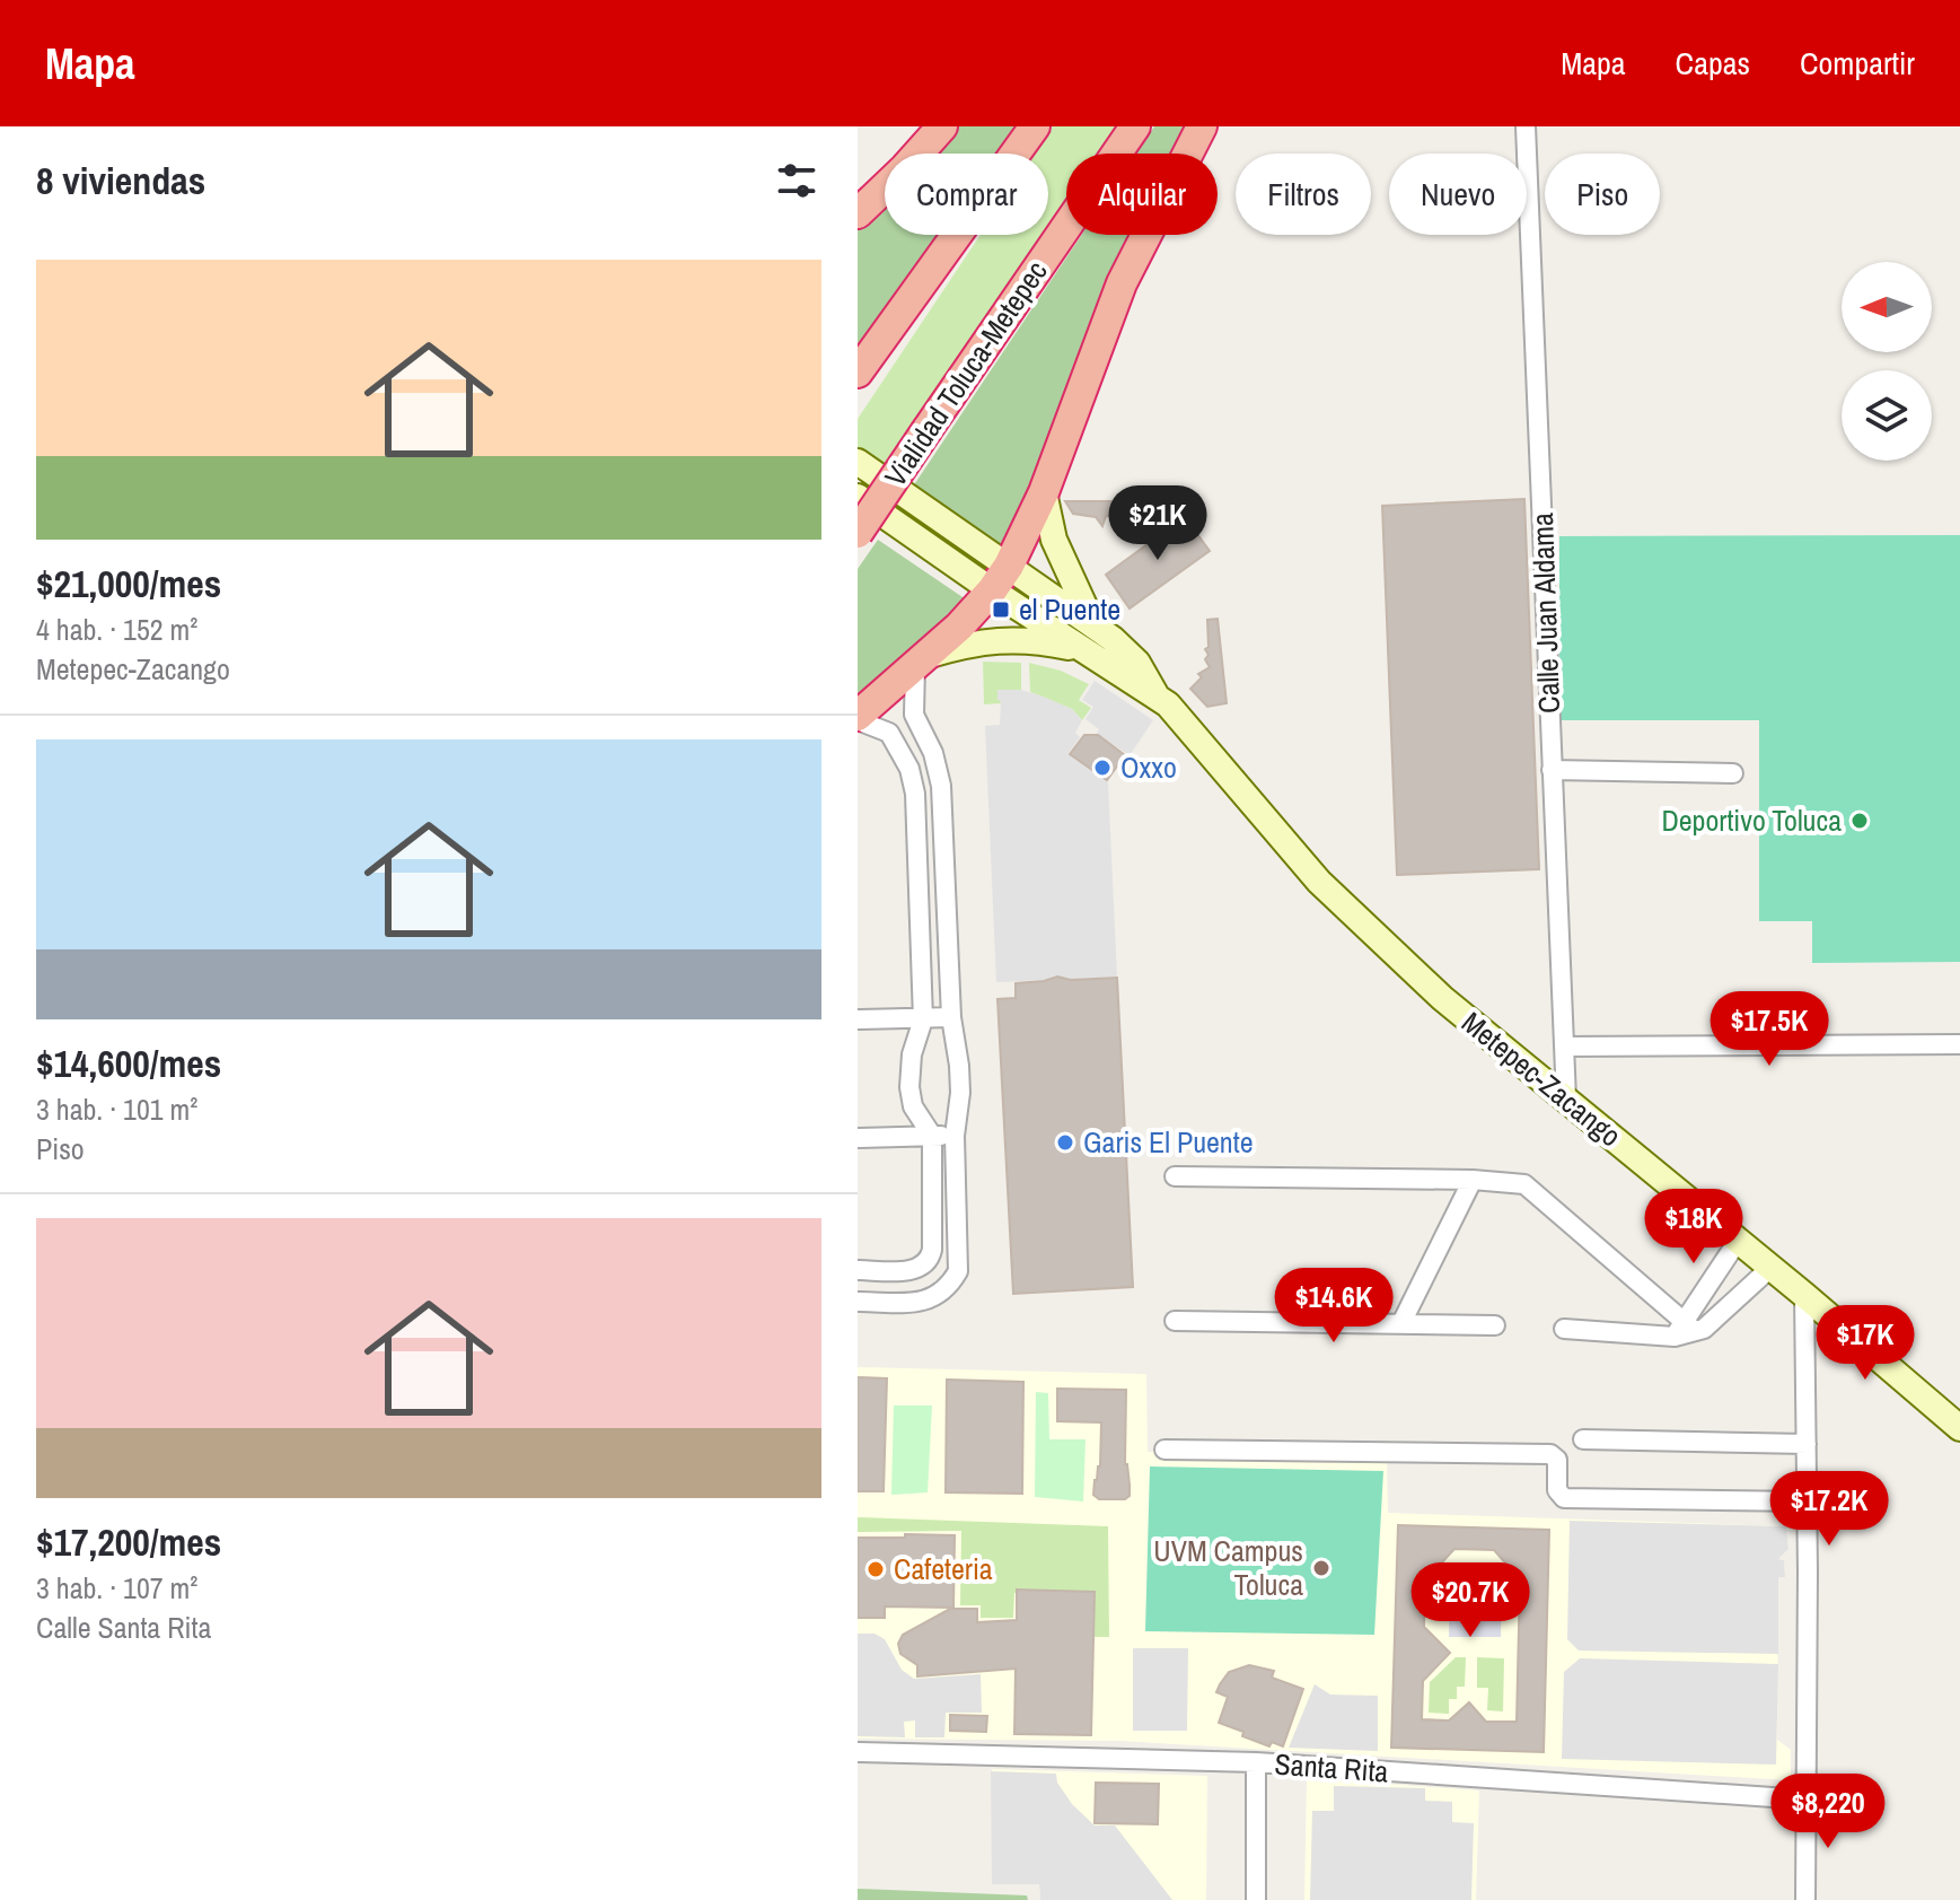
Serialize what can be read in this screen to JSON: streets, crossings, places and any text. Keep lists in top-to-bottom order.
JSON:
{
  "streets": {
    "highway": ["Vialidad Toluca-Metepec"],
    "main road": ["Metepec-Zacango"],
    "street": ["Calle Juan Aldama", "Santa Rita"]
  },
  "crossings": [
    ["Calle Juan Aldama", "Metepec-Zacango"]
  ],
  "places": {
    "transit": ["el Puente"],
    "other": [
      "Oxxo",
      "Deportivo Toluca",
      "Garis El Puente",
      "UVM Campus Toluca",
      "Cafeteria"
    ]
  },
  "north": "left",
  "page": {
    "header": "Mapa",
    "nav": ["Mapa", "Capas", "Compartir"],
    "heading": "8 viviendas",
    "chip": [
      "Comprar",
      "Alquilar",
      "Filtros",
      "Nuevo",
      "Piso"
    ],
    "list": [
      {
        "name": "$21,000/mes",
        "note": "4 hab. · 152 m² · Metepec-Zacango"
      },
      {
        "name": "$14,600/mes",
        "note": "3 hab. · 101 m² · Piso"
      },
      {
        "name": "$17,200/mes",
        "note": "3 hab. · 107 m² · Calle Santa Rita"
      }
    ],
    "price": [
      "$21K",
      "$17.5K",
      "$18K",
      "$14.6K",
      "$17K",
      "$17.2K",
      "$20.7K",
      "$8,220"
    ]
  }
}
